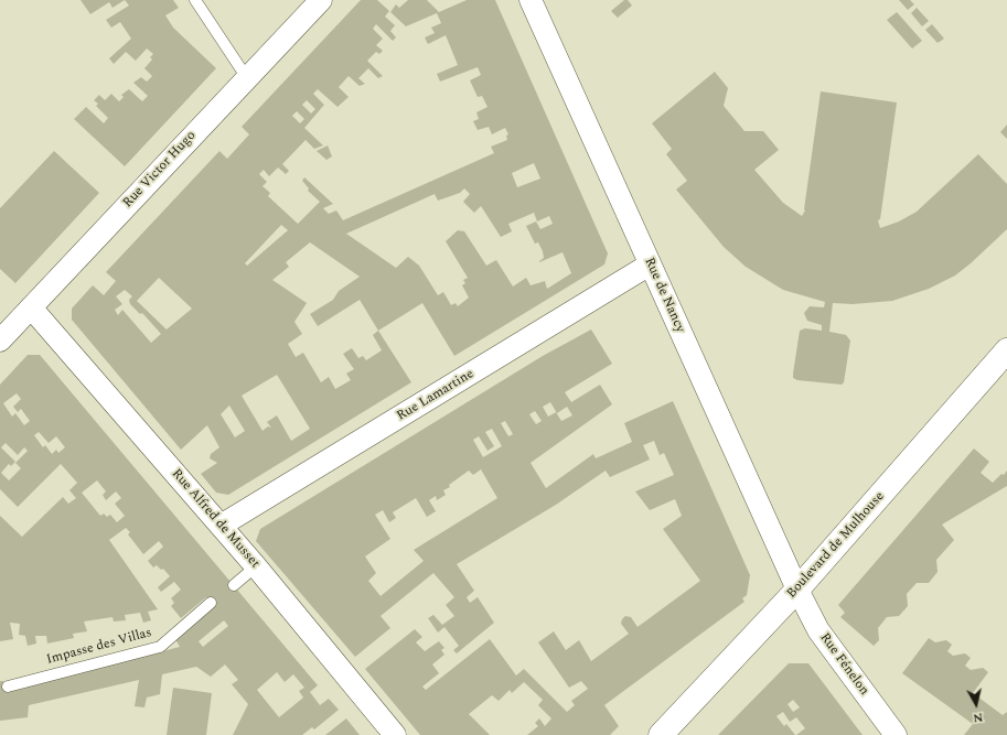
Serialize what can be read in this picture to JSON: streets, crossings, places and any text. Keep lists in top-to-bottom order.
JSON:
{
  "streets": {
    "street": [
      "Rue Victor Hugo",
      "Rue de Nancy",
      "Rue Lamartine",
      "Rue Alfred de Musset",
      "Boulevard de Mulhouse",
      "Rue Fénelon"
    ],
    "lane": ["Impasse des Villas"]
  },
  "crossings": [
    ["Rue Victor Hugo", "Rue Alfred de Musset"],
    ["Rue de Nancy", "Rue Lamartine"],
    ["Rue de Nancy", "Boulevard de Mulhouse"],
    ["Rue de Nancy", "Rue Fénelon"],
    ["Rue Lamartine", "Rue Alfred de Musset"],
    ["Boulevard de Mulhouse", "Rue Fénelon"]
  ],
  "north": "bottom"
}
